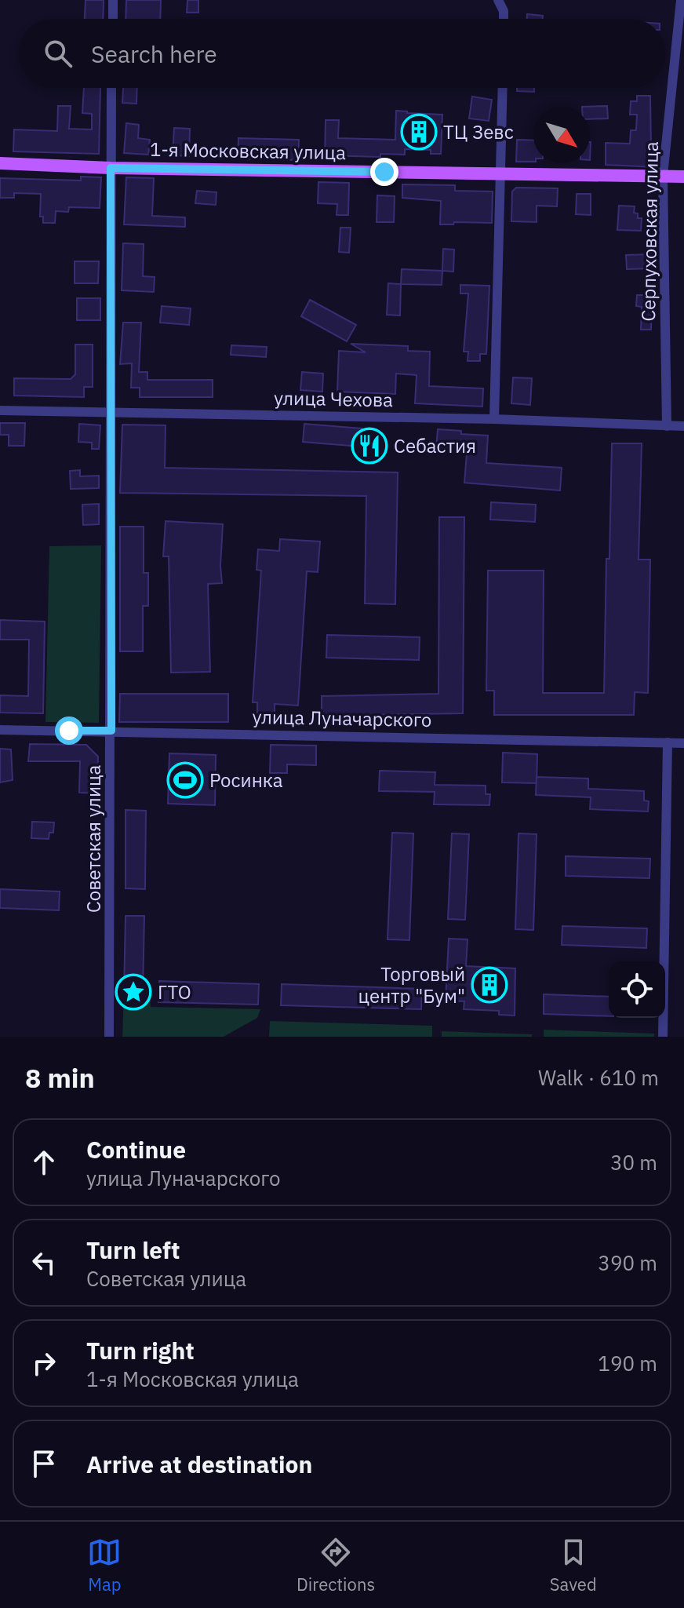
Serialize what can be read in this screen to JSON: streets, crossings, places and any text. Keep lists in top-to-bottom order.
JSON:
{
  "streets": {
    "main road": ["1-я Московская улица"],
    "street": [
      "Серпуховская улица",
      "улица Чехова",
      "улица Луначарского",
      "Советская улица"
    ]
  },
  "crossings": [
    ["1-я Московская улица", "Серпуховская улица"],
    ["1-я Московская улица", "Советская улица"],
    ["Серпуховская улица", "улица Чехова"],
    ["улица Чехова", "Советская улица"],
    ["улица Луначарского", "Советская улица"]
  ],
  "places": {
    "building": ["ТЦ Зевс", "Торговый центр \"Бум\""],
    "restaurant": ["Себастия"],
    "sports": ["Росинка"],
    "place": ["ГТО"]
  },
  "north": "bottom right",
  "page": {
    "search": "Search here",
    "heading": ["8 min", "Walk · 610 m"],
    "list": [
      ["Continue", "улица Луначарского", "30 m"],
      ["Turn left", "Советская улица", "390 m"],
      ["Turn right", "1-я Московская улица", "190 m"],
      "Arrive at destination"
    ],
    "nav": ["Map", "Directions", "Saved"]
  }
}
